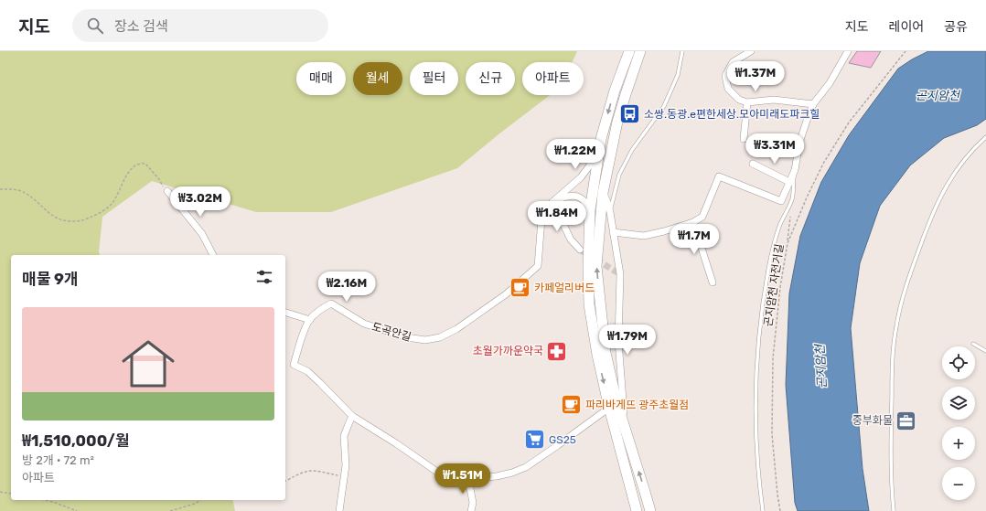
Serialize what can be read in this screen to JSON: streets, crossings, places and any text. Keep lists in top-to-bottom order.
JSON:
{
  "streets": {
    "street": ["도곡안길"],
    "path": ["곤지암천 자전거길"]
  },
  "water": ["곤지암천"],
  "places": {
    "bus stop": ["소쌍.동광.e편한세상.모아미래도파크힐"],
    "cafe": ["카페얼리버드", "파리바게뜨 광주초월점"],
    "pharmacy": ["초월가까운약국"],
    "office": ["중부화물"],
    "supermarket": ["GS25"]
  },
  "page": {
    "header": "지도",
    "search": "장소 검색",
    "nav": ["지도", "레이어", "공유"],
    "price": [
      "₩1.37M",
      "₩3.31M",
      "₩1.22M",
      "₩3.02M",
      "₩1.84M",
      "₩1.7M",
      "₩2.16M",
      "₩1.79M",
      "₩1.51M"
    ],
    "chip": [
      "매매",
      "월세",
      "필터",
      "신규",
      "아파트"
    ],
    "heading": "매물 9개",
    "list": [
      {
        "name": "₩1,510,000/월",
        "note": "방 2개 · 72 m² · 아파트"
      }
    ],
    "map_buttons": ["+", "−"]
  }
}
